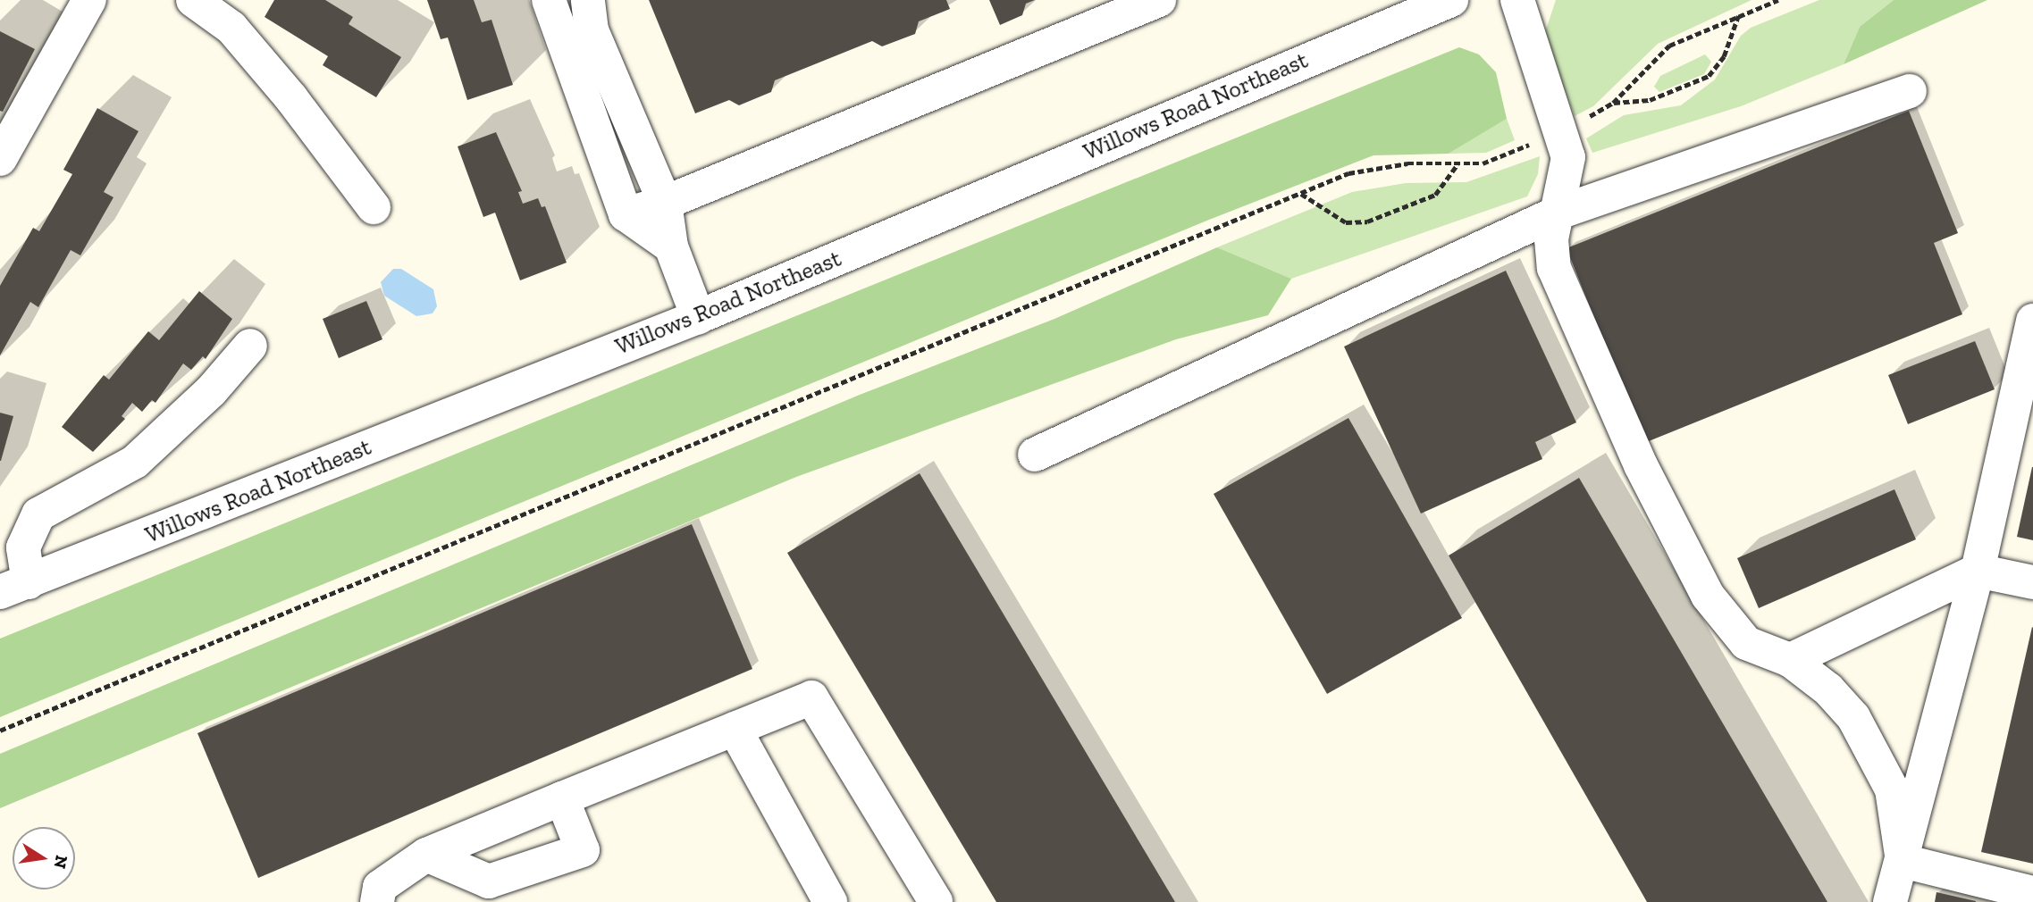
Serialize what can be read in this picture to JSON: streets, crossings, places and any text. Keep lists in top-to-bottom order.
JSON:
{
  "streets": {
    "street": ["Willows Road Northeast"]
  },
  "north": "right"
}
